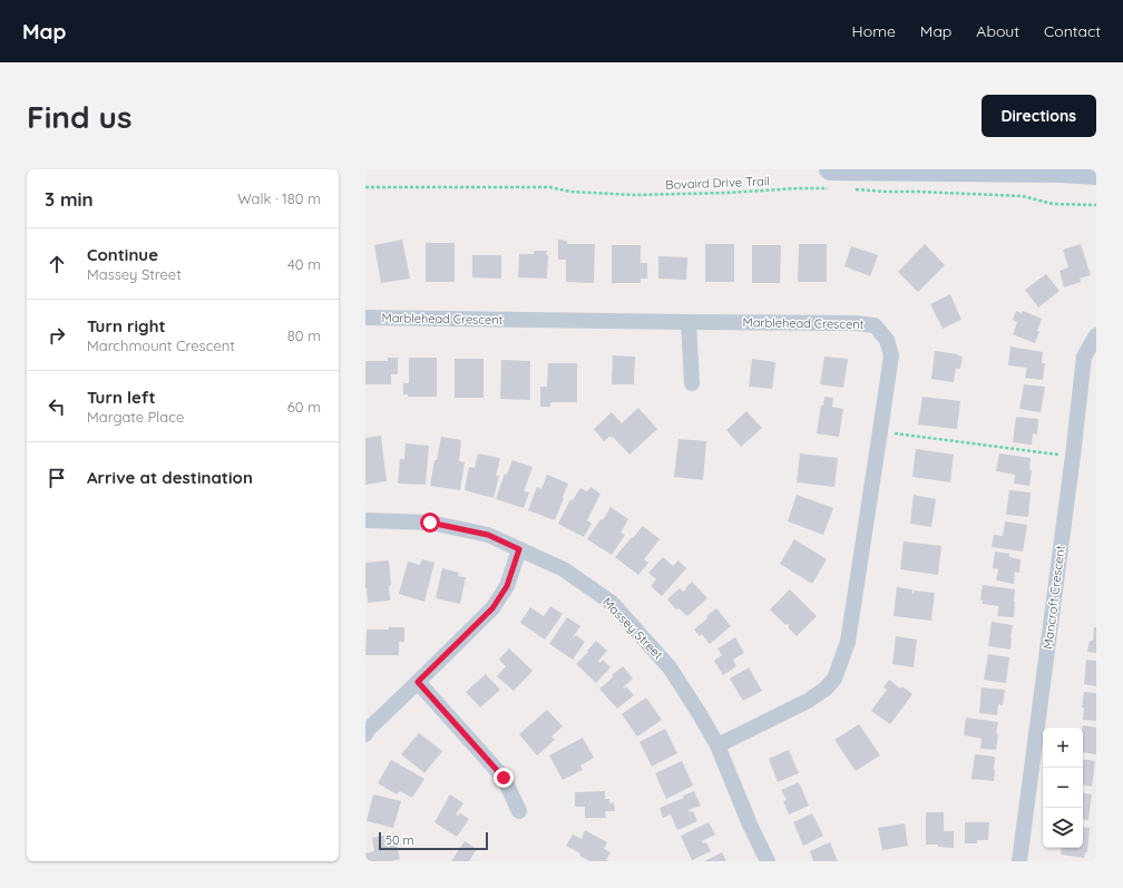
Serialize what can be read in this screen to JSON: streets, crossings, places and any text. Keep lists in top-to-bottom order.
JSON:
{
  "streets": {
    "street": ["Marblehead Crescent", "Mancroft Crescent", "Massey Street"],
    "path": ["Bovaird Drive Trail"]
  },
  "crossings": [
    ["Marblehead Crescent", "Massey Street"]
  ],
  "scale_bar": "50 m",
  "page": {
    "header": "Map",
    "nav": [
      "Home",
      "Map",
      "About",
      "Contact"
    ],
    "buttons": "Directions",
    "title": "Find us",
    "heading": ["3 min", "Walk · 180 m"],
    "list": [
      ["Continue", "Massey Street", "40 m"],
      ["Turn right", "Marchmount Crescent", "80 m"],
      ["Turn left", "Margate Place", "60 m"],
      "Arrive at destination"
    ],
    "map_buttons": ["+", "−"],
    "scale": "50 m"
  }
}
